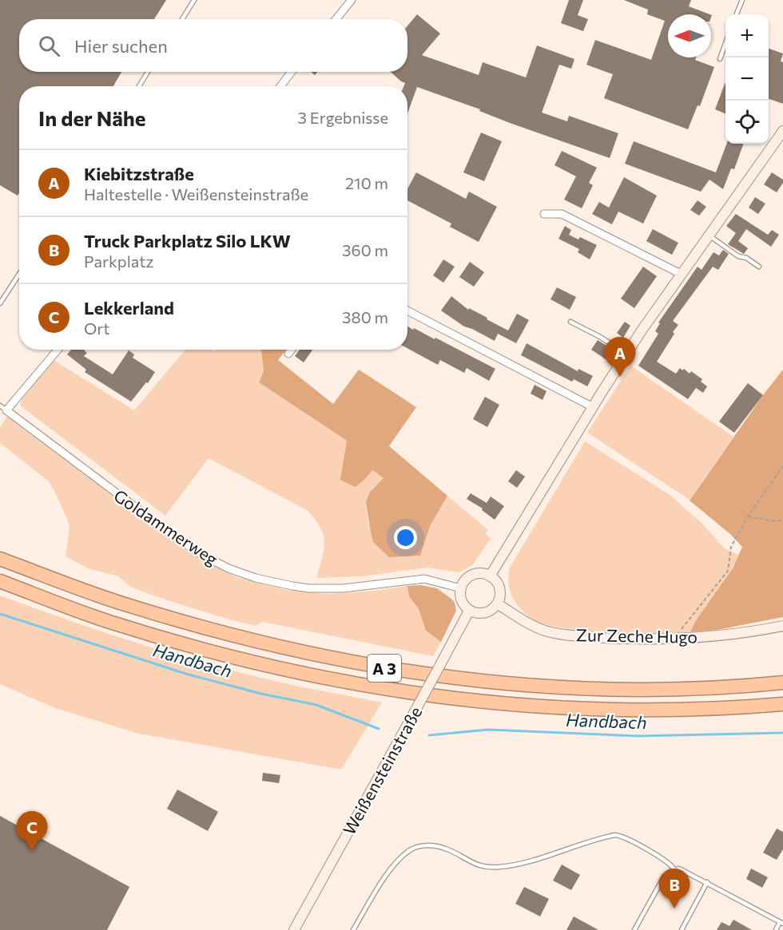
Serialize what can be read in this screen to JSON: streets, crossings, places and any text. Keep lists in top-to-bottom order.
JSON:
{
  "streets": {
    "highway": ["A 3"],
    "street": ["Goldammerweg", "Zur Zeche Hugo", "Weißensteinstraße"]
  },
  "crossings": [
    ["Goldammerweg", "Zur Zeche Hugo"],
    ["Goldammerweg", "Weißensteinstraße"],
    ["Zur Zeche Hugo", "Weißensteinstraße"]
  ],
  "water": ["Handbach"],
  "north": "left",
  "page": {
    "map_buttons": ["+", "−"],
    "search": "Hier suchen",
    "heading": ["In der Nähe", "3 Ergebnisse"],
    "list": [
      {
        "mark": "A",
        "name": "Kiebitzstraße",
        "note": "Haltestelle · Weißensteinstraße",
        "value": "210 m"
      },
      {
        "mark": "B",
        "name": "Truck Parkplatz Silo LKW",
        "note": "Parkplatz",
        "value": "360 m"
      },
      {
        "mark": "C",
        "name": "Lekkerland",
        "note": "Ort",
        "value": "380 m"
      }
    ],
    "pins": ["A", "C", "B"]
  }
}
